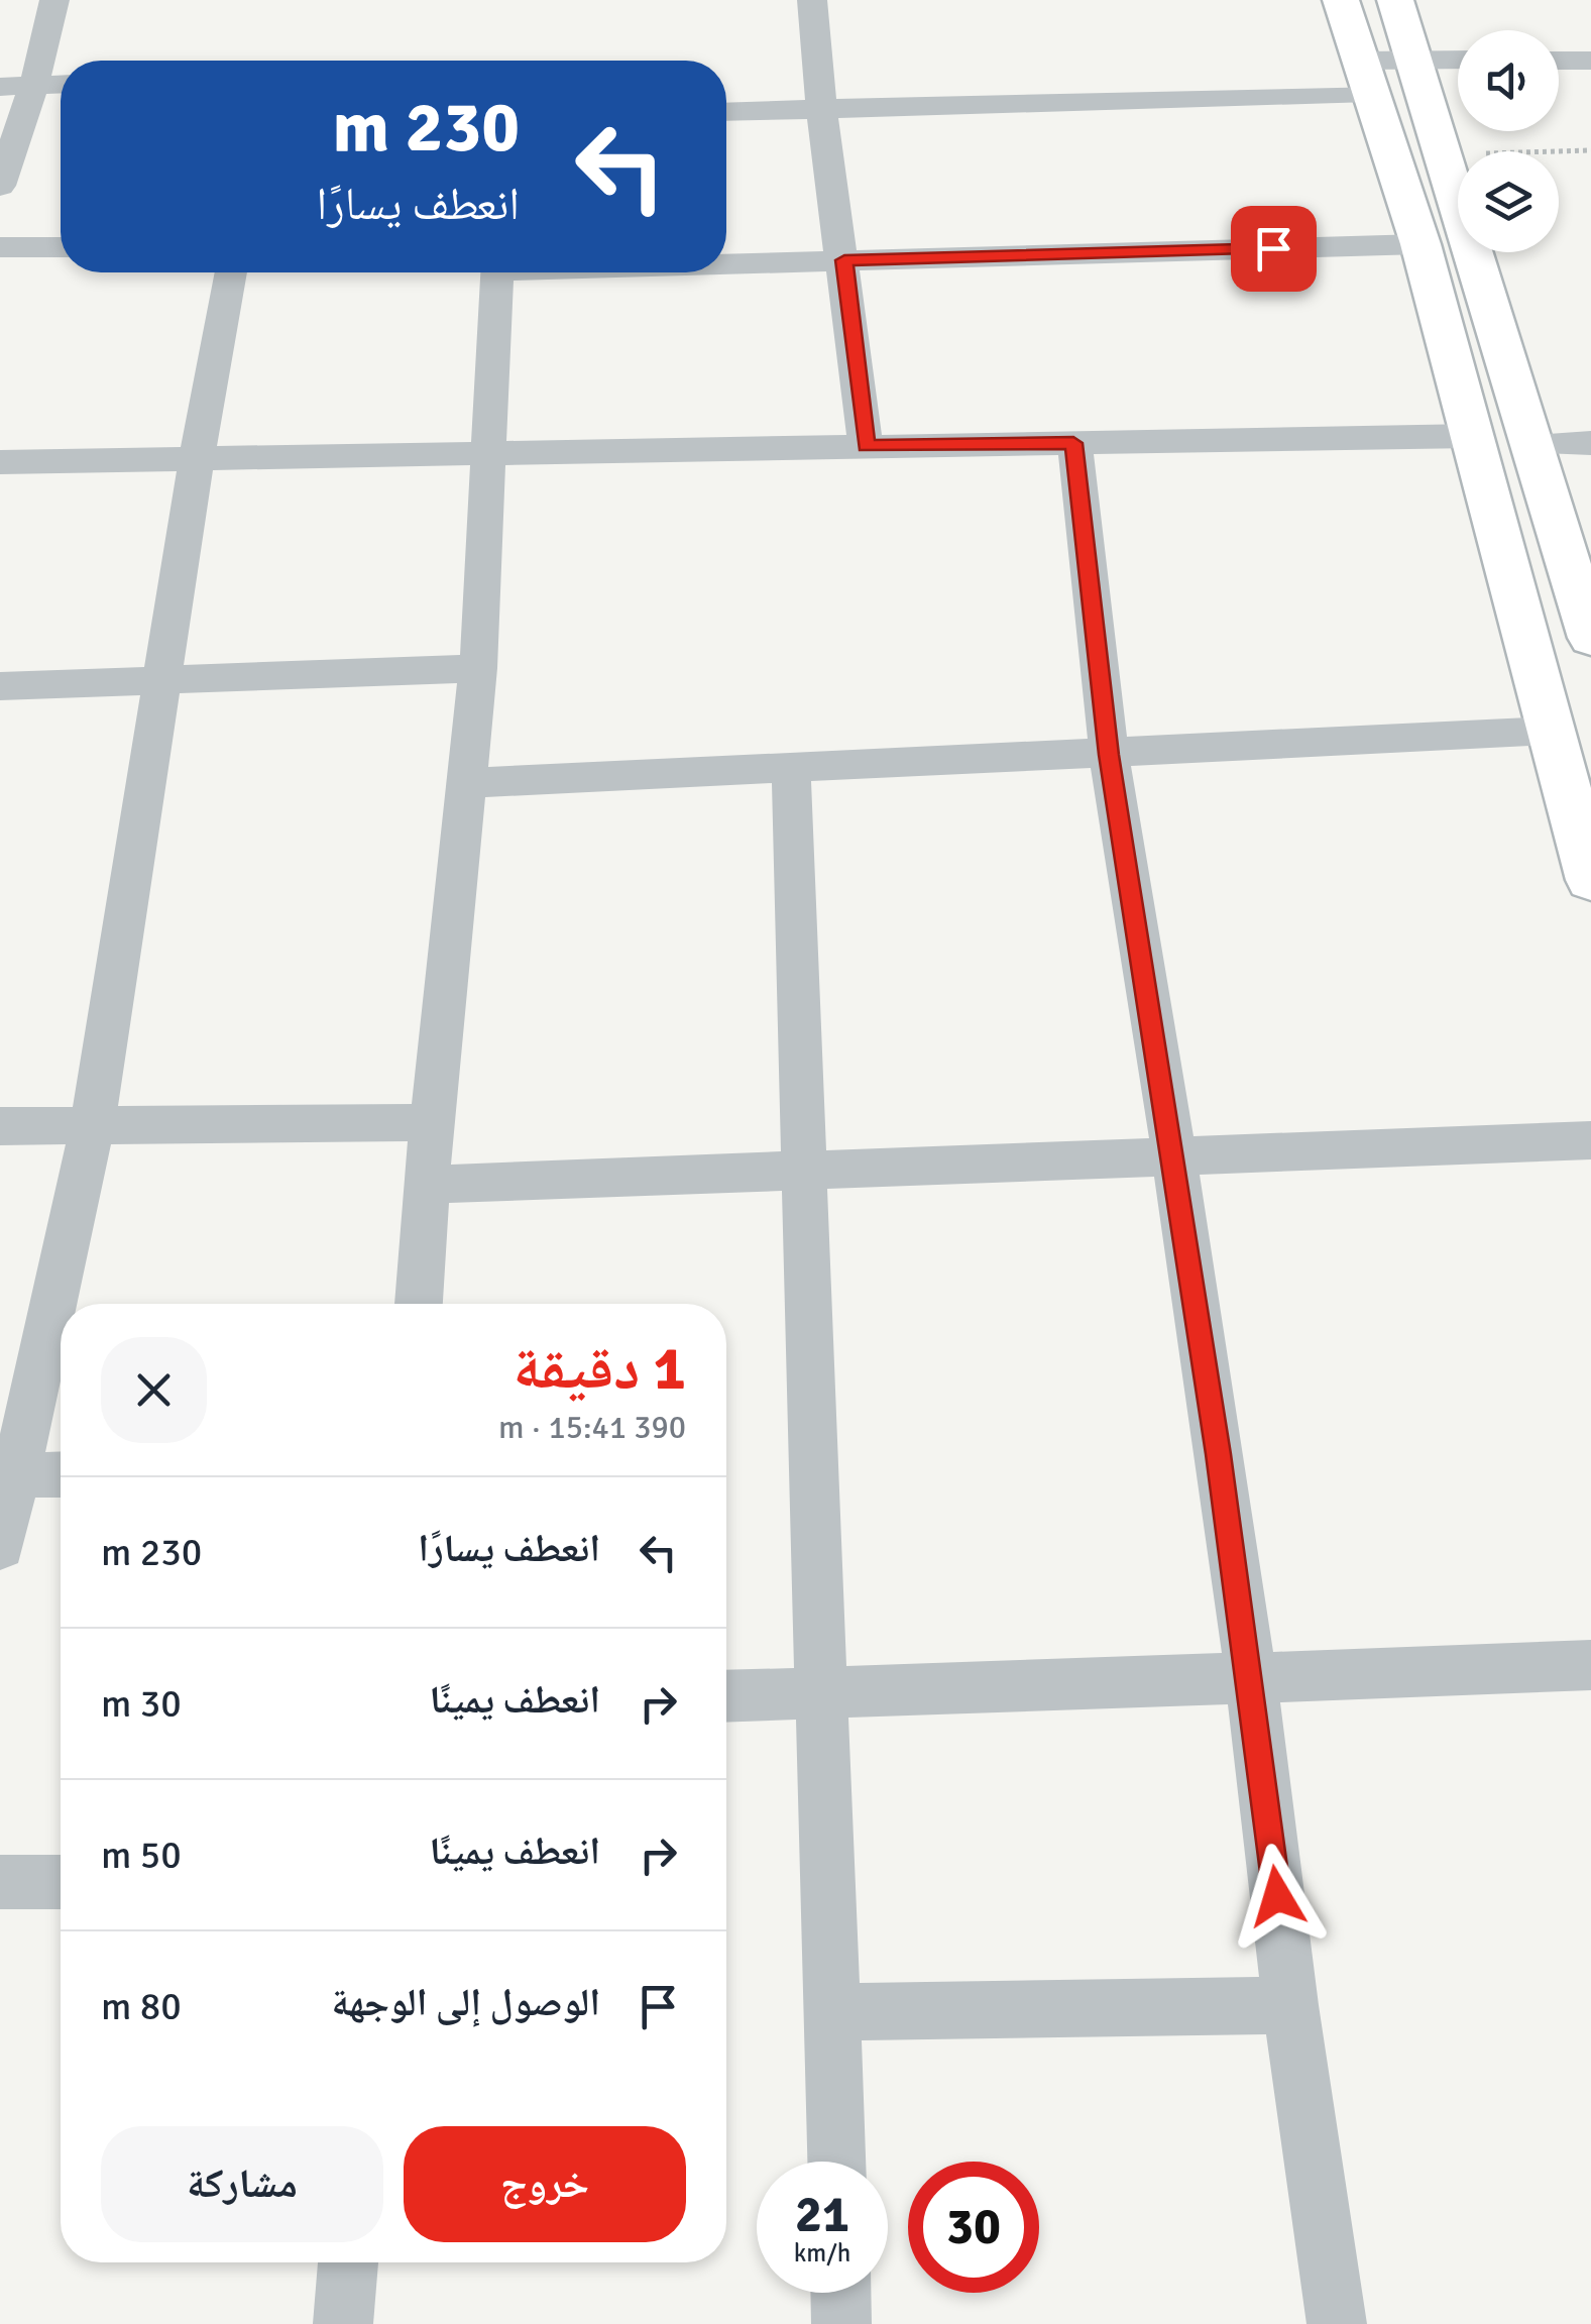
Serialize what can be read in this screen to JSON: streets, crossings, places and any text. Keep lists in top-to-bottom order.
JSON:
{
  "page": {
    "turn": ["230 m", "انعطف يسارًا"],
    "heading": ["1 دقيقة", "390 m · 15:41"],
    "list": [
      {
        "name": "انعطف يسارًا",
        "value": "230 m"
      },
      {
        "name": "انعطف يمينًا",
        "value": "30 m"
      },
      {
        "name": "انعطف يمينًا",
        "value": "50 m"
      },
      {
        "name": "الوصول إلى الوجهة",
        "value": "80 m"
      }
    ],
    "buttons": ["خروج", "مشاركة"],
    "speed": "21 km/h",
    "limit": "30"
  }
}
